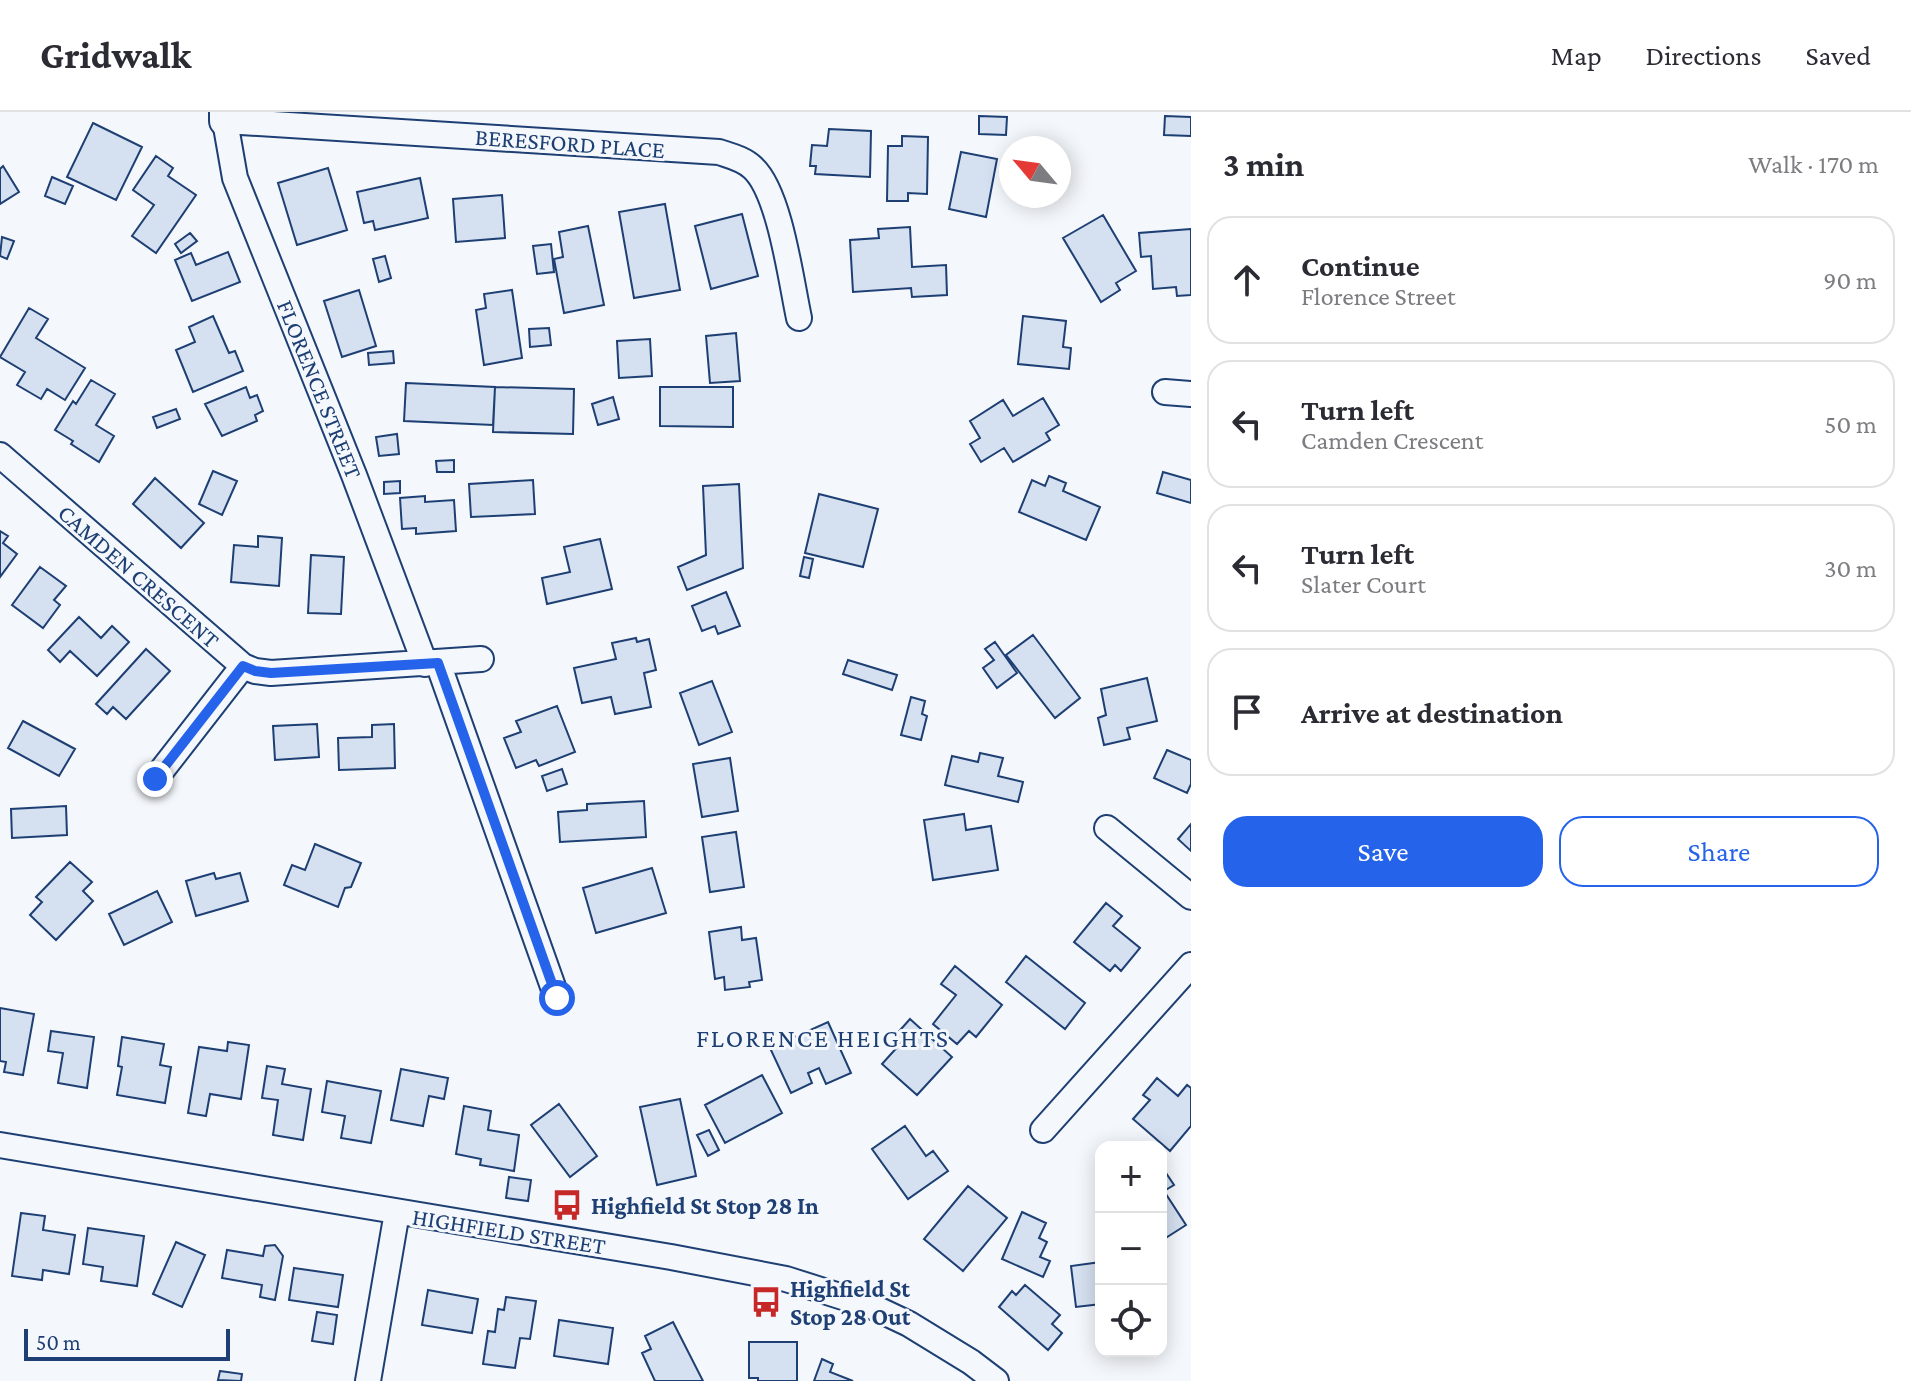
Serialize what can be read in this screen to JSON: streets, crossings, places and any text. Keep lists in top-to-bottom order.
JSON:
{
  "streets": {
    "street": [
      "BERESFORD PLACE",
      "FLORENCE STREET",
      "CAMDEN CRESCENT",
      "HIGHFIELD STREET"
    ]
  },
  "crossings": [
    ["BERESFORD PLACE", "FLORENCE STREET"],
    ["FLORENCE STREET", "CAMDEN CRESCENT"]
  ],
  "districts": ["FLORENCE HEIGHTS"],
  "places": {
    "bus stop": ["Highfield St Stop 28 In", "Highfield St Stop 28 Out"]
  },
  "scale_bar": "50 m",
  "north": "top left",
  "page": {
    "header": "Gridwalk",
    "nav": ["Map", "Directions", "Saved"],
    "heading": ["3 min", "Walk · 170 m"],
    "list": [
      ["Continue", "Florence Street", "90 m"],
      ["Turn left", "Camden Crescent", "50 m"],
      ["Turn left", "Slater Court", "30 m"],
      "Arrive at destination"
    ],
    "buttons": ["Save", "Share"],
    "map_buttons": ["+", "−"],
    "scale": "50 m"
  }
}
